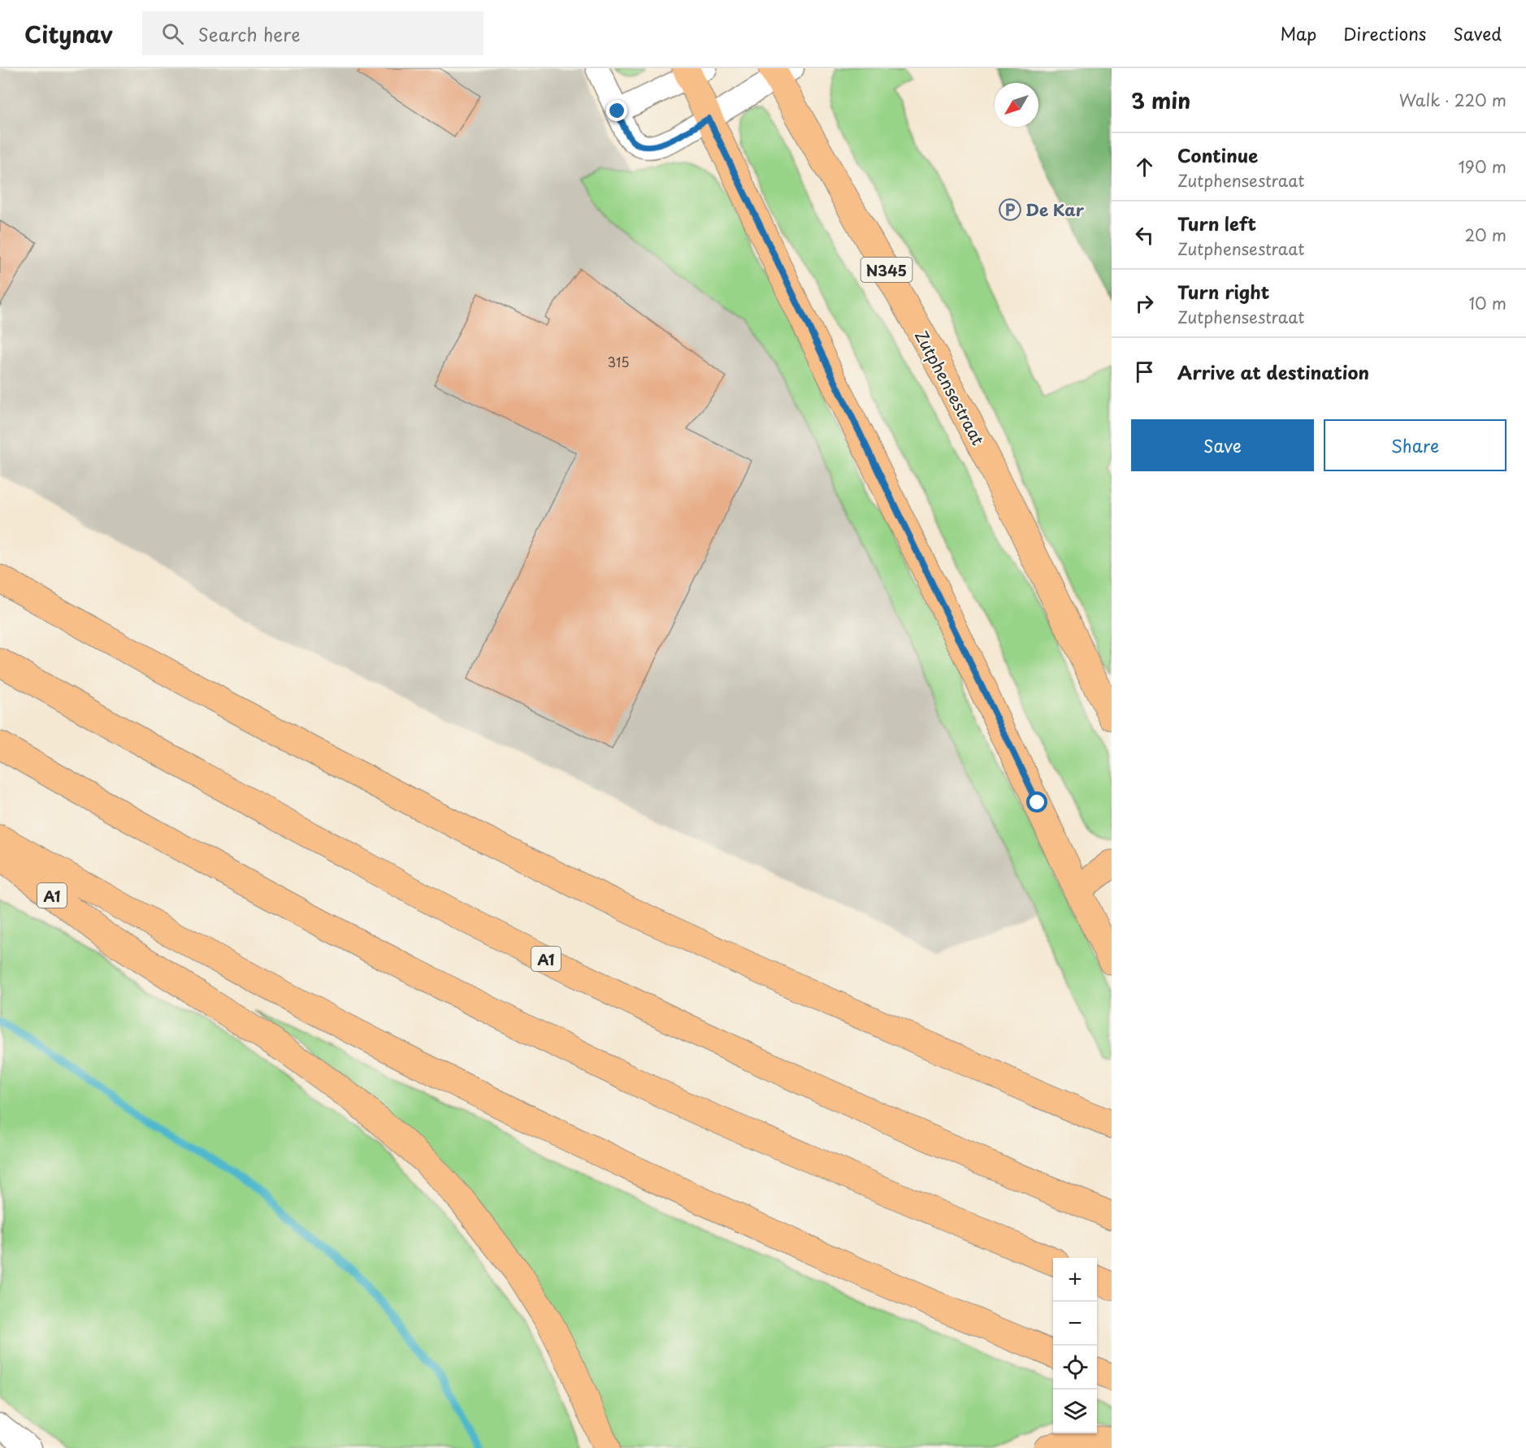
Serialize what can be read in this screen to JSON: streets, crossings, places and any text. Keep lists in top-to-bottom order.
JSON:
{
  "streets": {
    "main road": ["N345", "Zutphensestraat", "A1"]
  },
  "places": {
    "parking": ["De Kar"]
  },
  "house_numbers": ["315"],
  "north": "bottom left",
  "page": {
    "header": "Citynav",
    "search": "Search here",
    "nav": ["Map", "Directions", "Saved"],
    "heading": ["3 min", "Walk · 220 m"],
    "list": [
      ["Continue", "Zutphensestraat", "190 m"],
      ["Turn left", "Zutphensestraat", "20 m"],
      ["Turn right", "Zutphensestraat", "10 m"],
      "Arrive at destination"
    ],
    "buttons": ["Save", "Share"],
    "map_buttons": ["+", "−"]
  }
}
